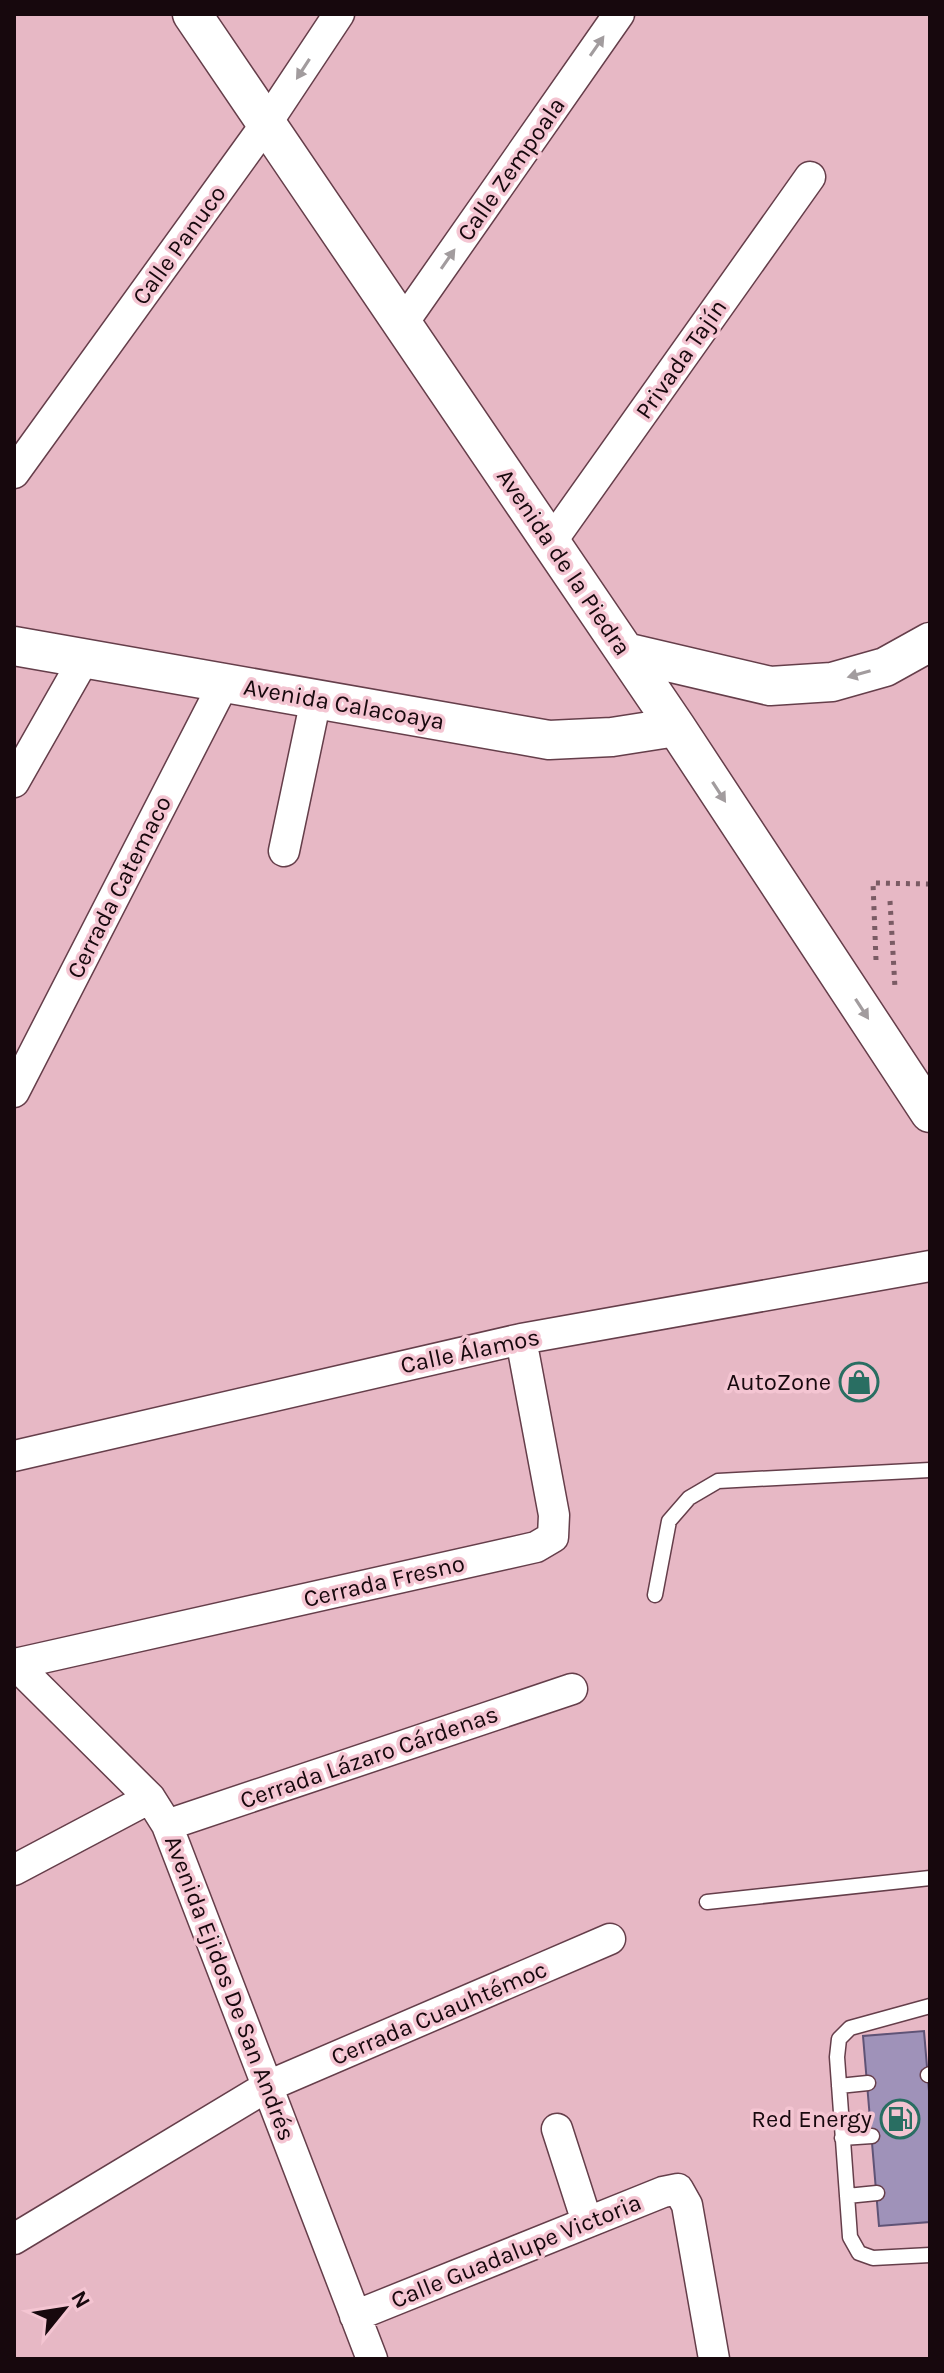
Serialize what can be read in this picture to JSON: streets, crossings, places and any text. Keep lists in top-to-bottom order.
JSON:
{
  "streets": {
    "street": [
      "Calle Zempoala",
      "Calle Panuco",
      "Privada Tajín",
      "Avenida de la Piedra",
      "Avenida Calacoaya",
      "Cerrada Catemaco",
      "Calle Álamos",
      "Cerrada Fresno",
      "Cerrada Lázaro Cárdenas",
      "Avenida Ejidos De San Andrés",
      "Cerrada Cuauhtémoc",
      "Calle Guadalupe Victoria"
    ]
  },
  "crossings": [
    ["Calle Zempoala", "Avenida de la Piedra"],
    ["Calle Panuco", "Avenida de la Piedra"],
    ["Privada Tajín", "Avenida de la Piedra"],
    ["Avenida de la Piedra", "Avenida Calacoaya"],
    ["Avenida Calacoaya", "Cerrada Catemaco"],
    ["Calle Álamos", "Cerrada Fresno"],
    ["Cerrada Fresno", "Avenida Ejidos De San Andrés"],
    ["Cerrada Lázaro Cárdenas", "Avenida Ejidos De San Andrés"],
    ["Avenida Ejidos De San Andrés", "Cerrada Cuauhtémoc"],
    ["Avenida Ejidos De San Andrés", "Calle Guadalupe Victoria"]
  ],
  "one_way": ["Calle Zempoala"],
  "places": {
    "shop": ["AutoZone"],
    "fuel station": ["Red Energy"]
  },
  "north": "top right"
}
